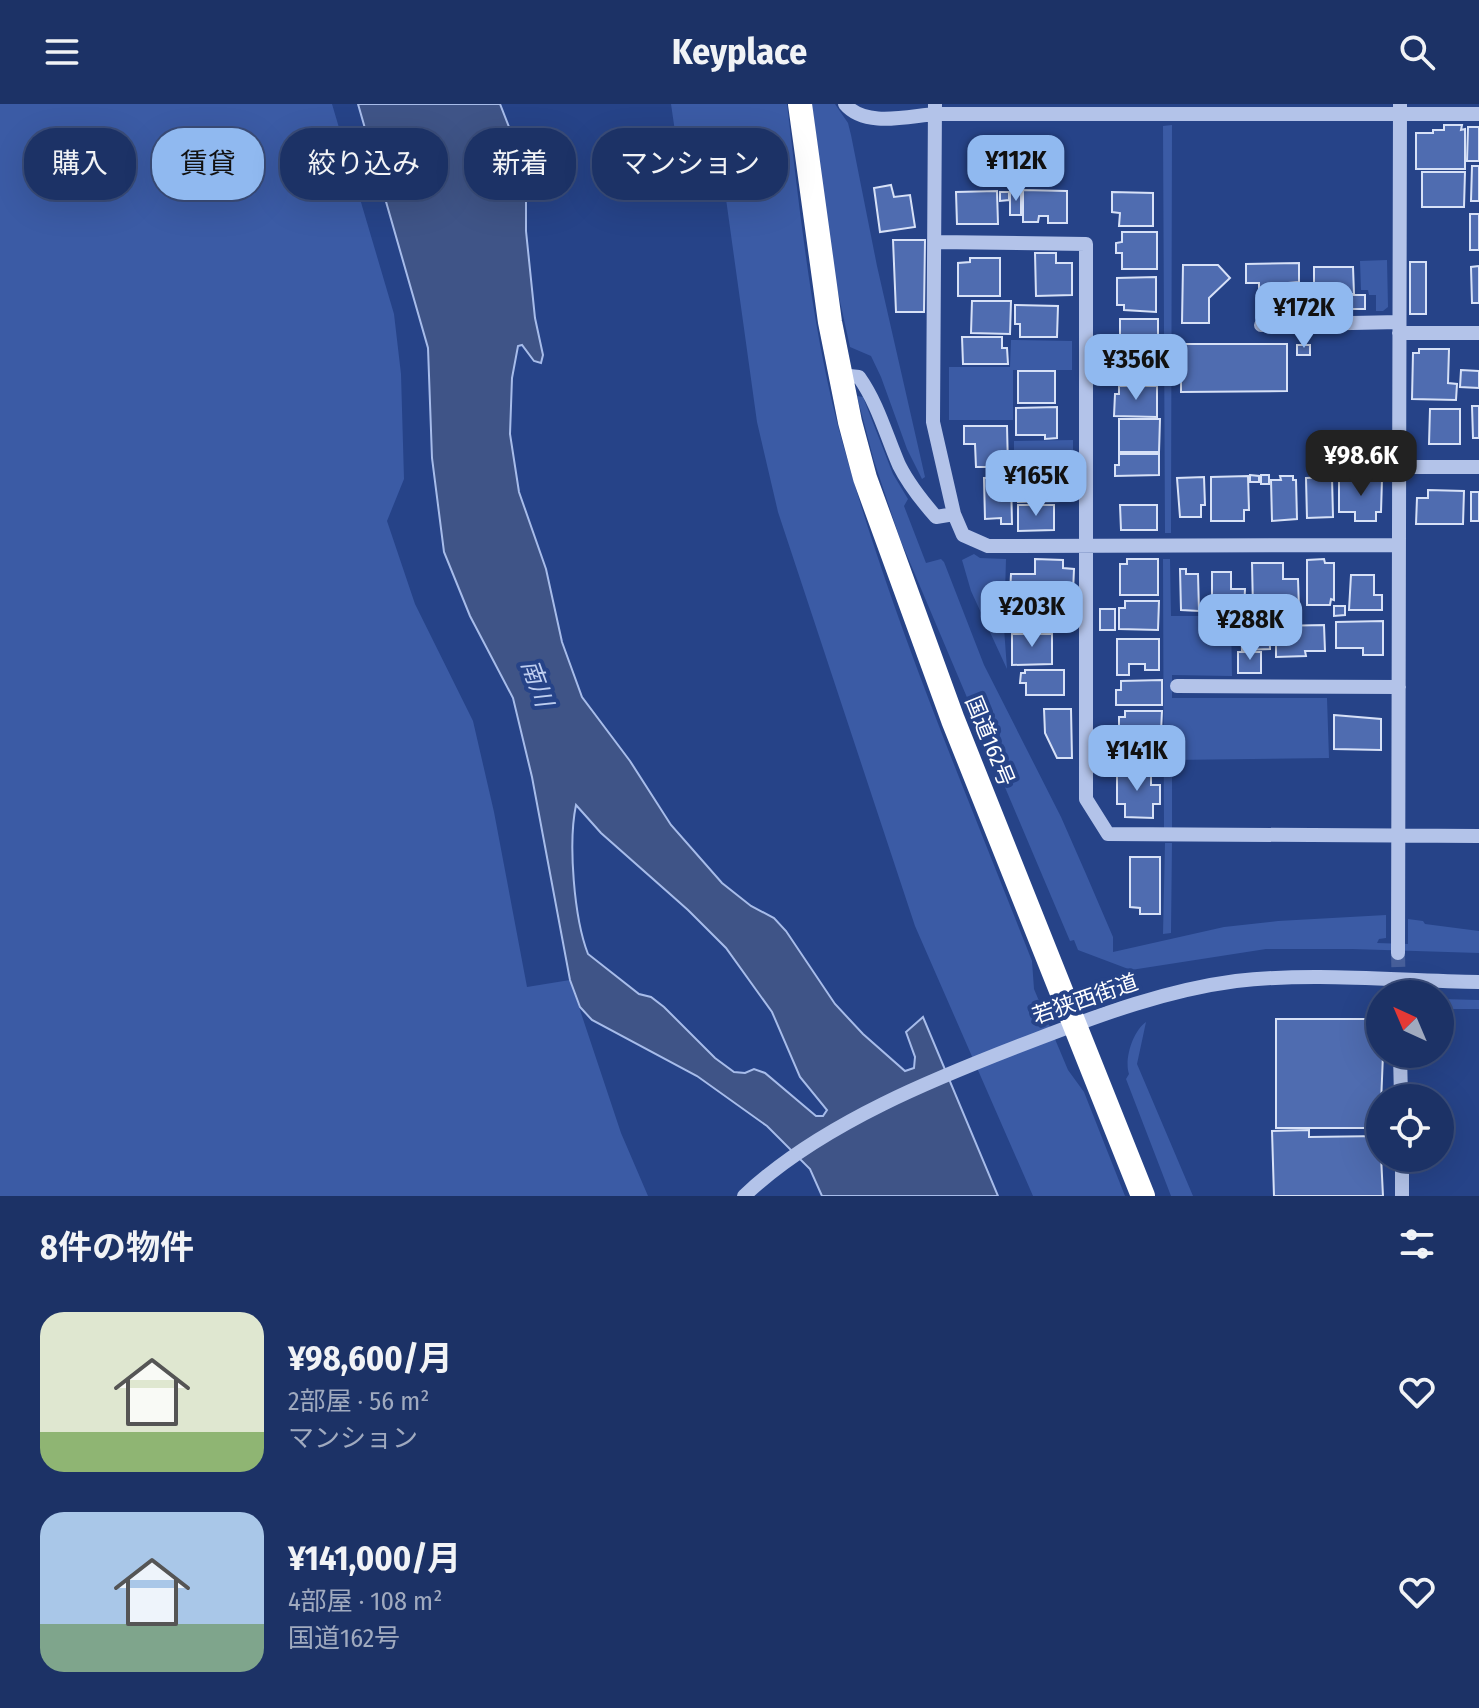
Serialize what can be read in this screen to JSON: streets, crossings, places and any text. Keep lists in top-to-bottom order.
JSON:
{
  "streets": {
    "highway": ["国道162号"],
    "street": ["若狭西街道"]
  },
  "crossings": [
    ["国道162号", "若狭西街道"]
  ],
  "water": ["南川"],
  "north": "top left",
  "page": {
    "header": "Keyplace",
    "chip": [
      "購入",
      "賃貸",
      "絞り込み",
      "新着",
      "マンション"
    ],
    "price": [
      "¥112K",
      "¥172K",
      "¥356K",
      "¥98.6K",
      "¥165K",
      "¥203K",
      "¥288K",
      "¥141K"
    ],
    "heading": "8件の物件",
    "list": [
      {
        "name": "¥98,600/月",
        "note": "2部屋 · 56 m² · マンション"
      },
      {
        "name": "¥141,000/月",
        "note": "4部屋 · 108 m² · 国道162号"
      }
    ]
  }
}
